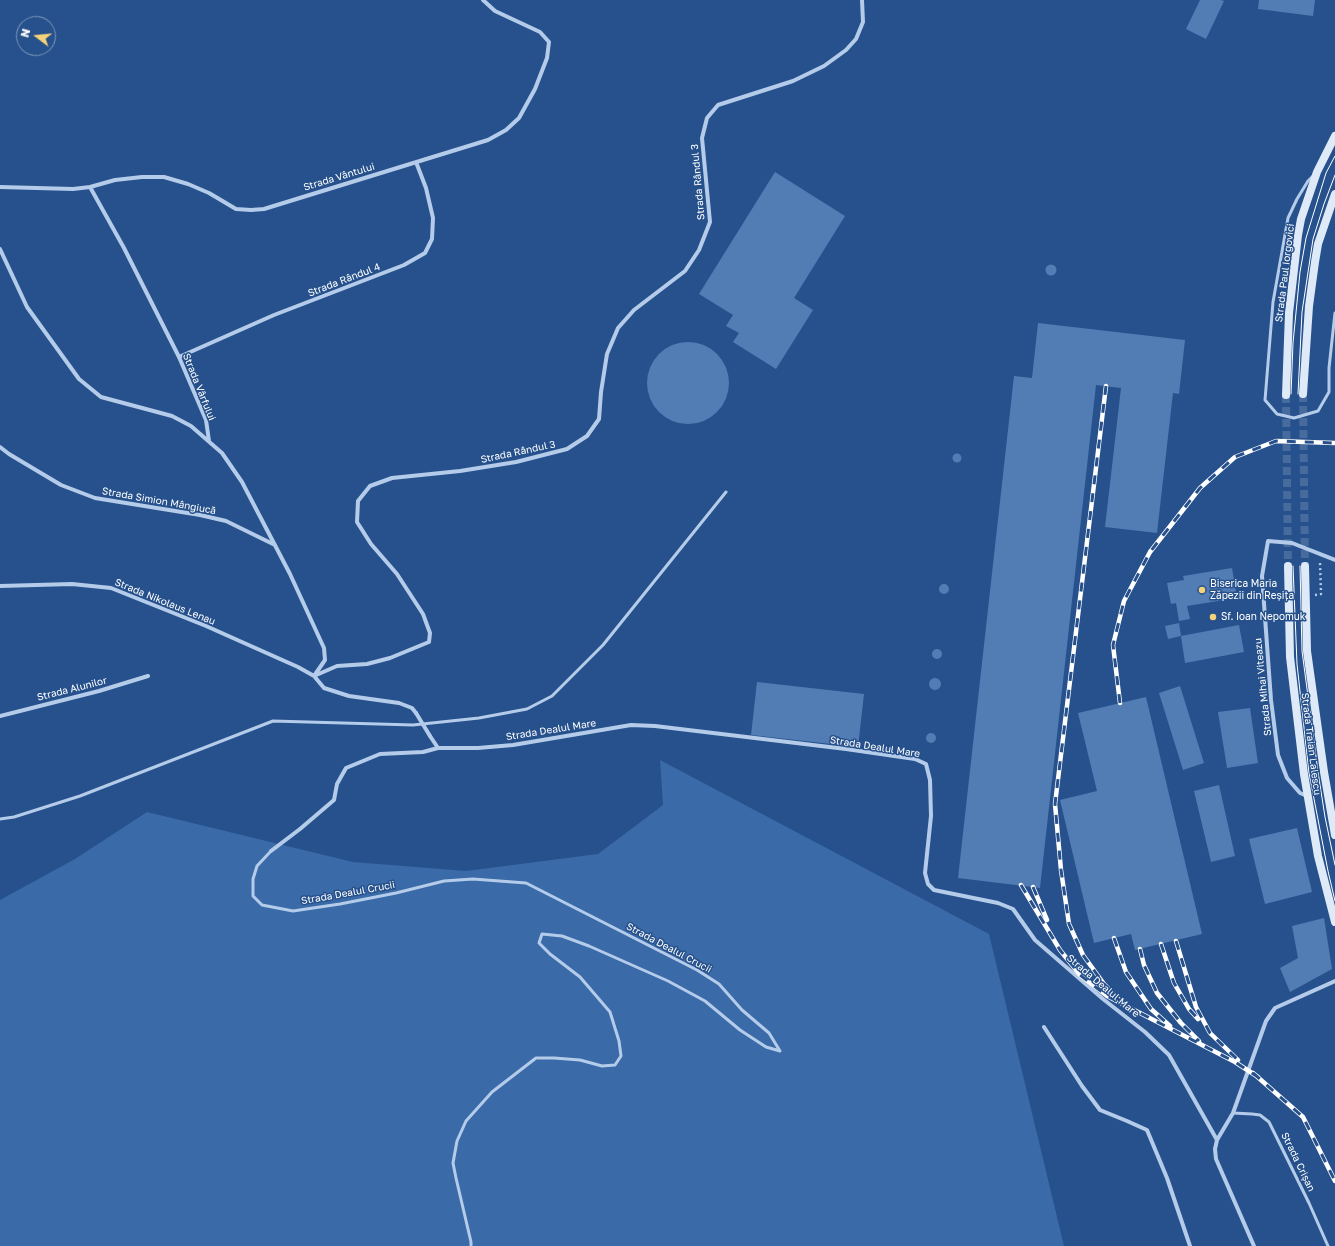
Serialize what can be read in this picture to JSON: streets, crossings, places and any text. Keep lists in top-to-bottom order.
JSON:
{
  "streets": {
    "main road": ["Strada Paul Iorgovici", "Strada Traian Lalescu"],
    "street": [
      "Strada Vântului",
      "Strada Rândul 3",
      "Strada Rândul 4",
      "Strada Vârfului",
      "Strada Simion Mângiucă",
      "Strada Nikolaus Lenau",
      "Strada Mihai Viteazu",
      "Strada Alunilor",
      "Strada Dealul Mare",
      "Strada Dealul Crucii"
    ],
    "lane": ["Strada Crișan"]
  },
  "crossings": [
    ["Strada Vântului", "Strada Rândul 4"],
    ["Strada Vântului", "Strada Vârfului"],
    ["Strada Rândul 3", "Strada Nikolaus Lenau"],
    ["Strada Rândul 4", "Strada Vârfului"],
    ["Strada Nikolaus Lenau", "Strada Dealul Mare"],
    ["Strada Nikolaus Lenau", "Strada Dealul Crucii"],
    ["Strada Mihai Viteazu", "Strada Traian Lalescu"],
    ["Strada Dealul Mare", "Strada Dealul Crucii"]
  ],
  "places": ["Biserica Maria Zăpezii din Reșița", "Sf. Ioan Nepomuk"],
  "north": "left"
}
